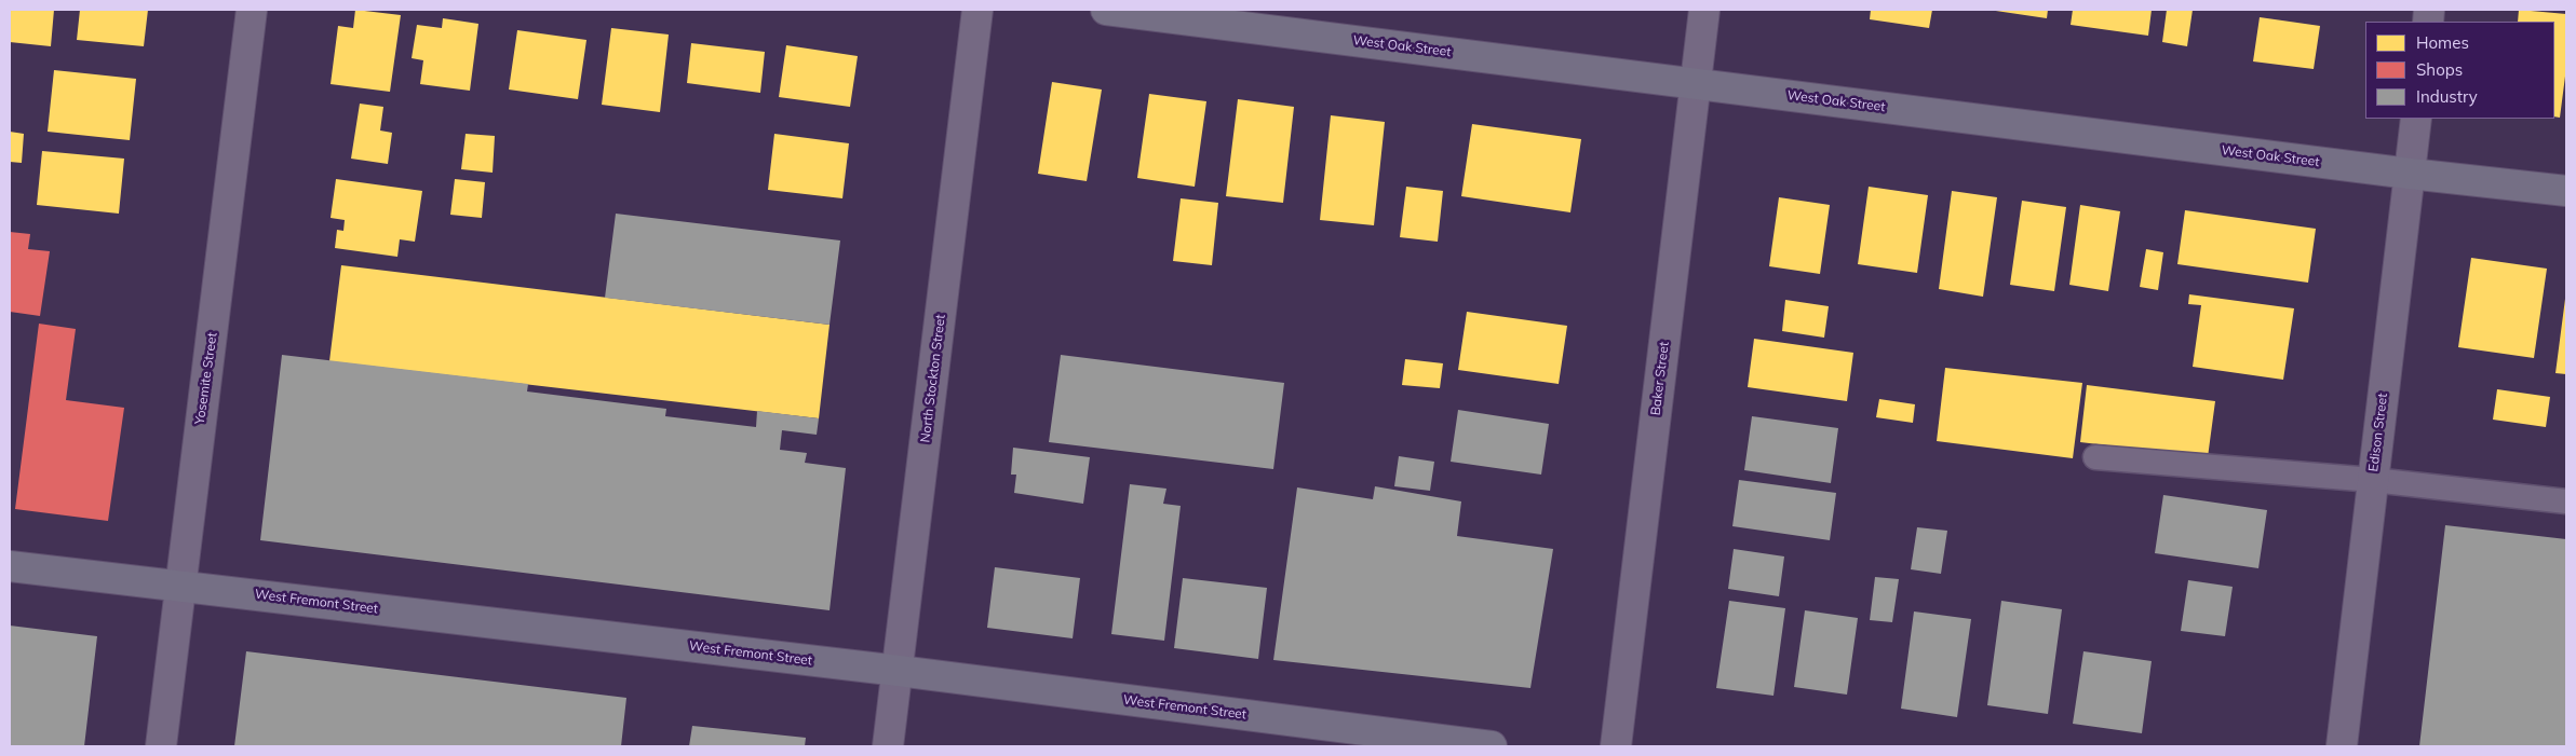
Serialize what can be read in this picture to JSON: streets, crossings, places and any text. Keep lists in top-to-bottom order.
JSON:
{
  "streets": {
    "street": [
      "West Oak Street",
      "Yosemite Street",
      "North Stockton Street",
      "Baker Street",
      "Edison Street",
      "West Fremont Street"
    ]
  },
  "crossings": [
    ["West Oak Street", "Baker Street"],
    ["West Oak Street", "Edison Street"],
    ["Yosemite Street", "West Fremont Street"],
    ["North Stockton Street", "West Fremont Street"]
  ],
  "legend": ["Homes", "Shops", "Industry"]
}
